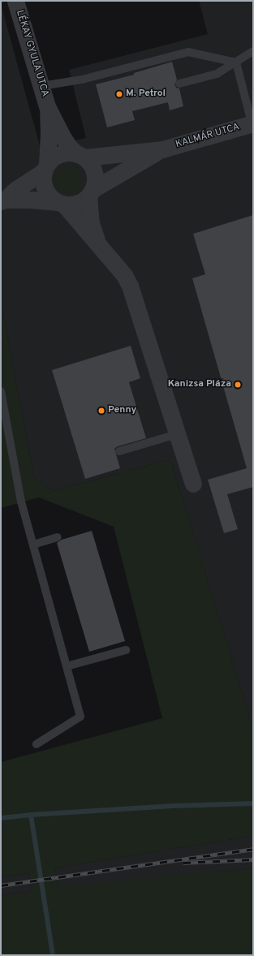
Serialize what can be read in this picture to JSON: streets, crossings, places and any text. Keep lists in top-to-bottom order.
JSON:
{
  "streets": {
    "street": ["LÉKAY GYULA UTCA", "KALMÁR UTCA"]
  },
  "places": ["M. Petrol", "Kanizsa Pláza", "Penny"]
}
